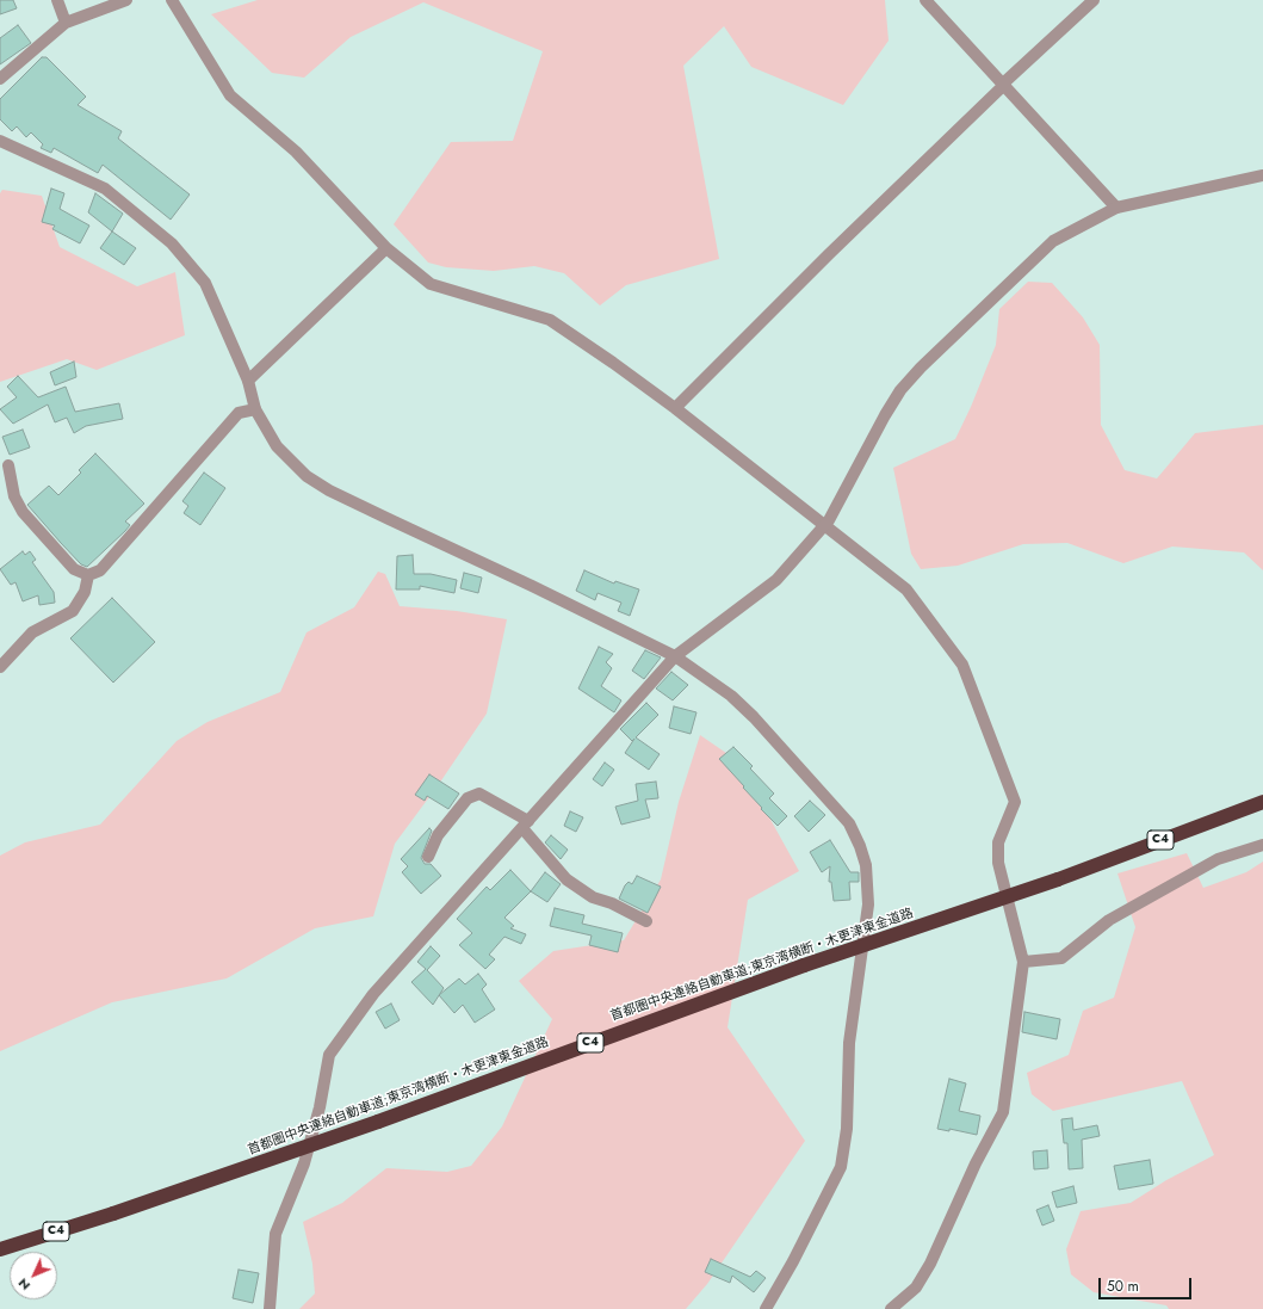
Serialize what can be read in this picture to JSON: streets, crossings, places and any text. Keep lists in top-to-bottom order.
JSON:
{
  "streets": {
    "highway": ["C4", "首都圏中央連絡自動車道;東京湾横断・木更津東金道路"]
  },
  "scale_bar": "50 m",
  "north": "bottom left"
}
